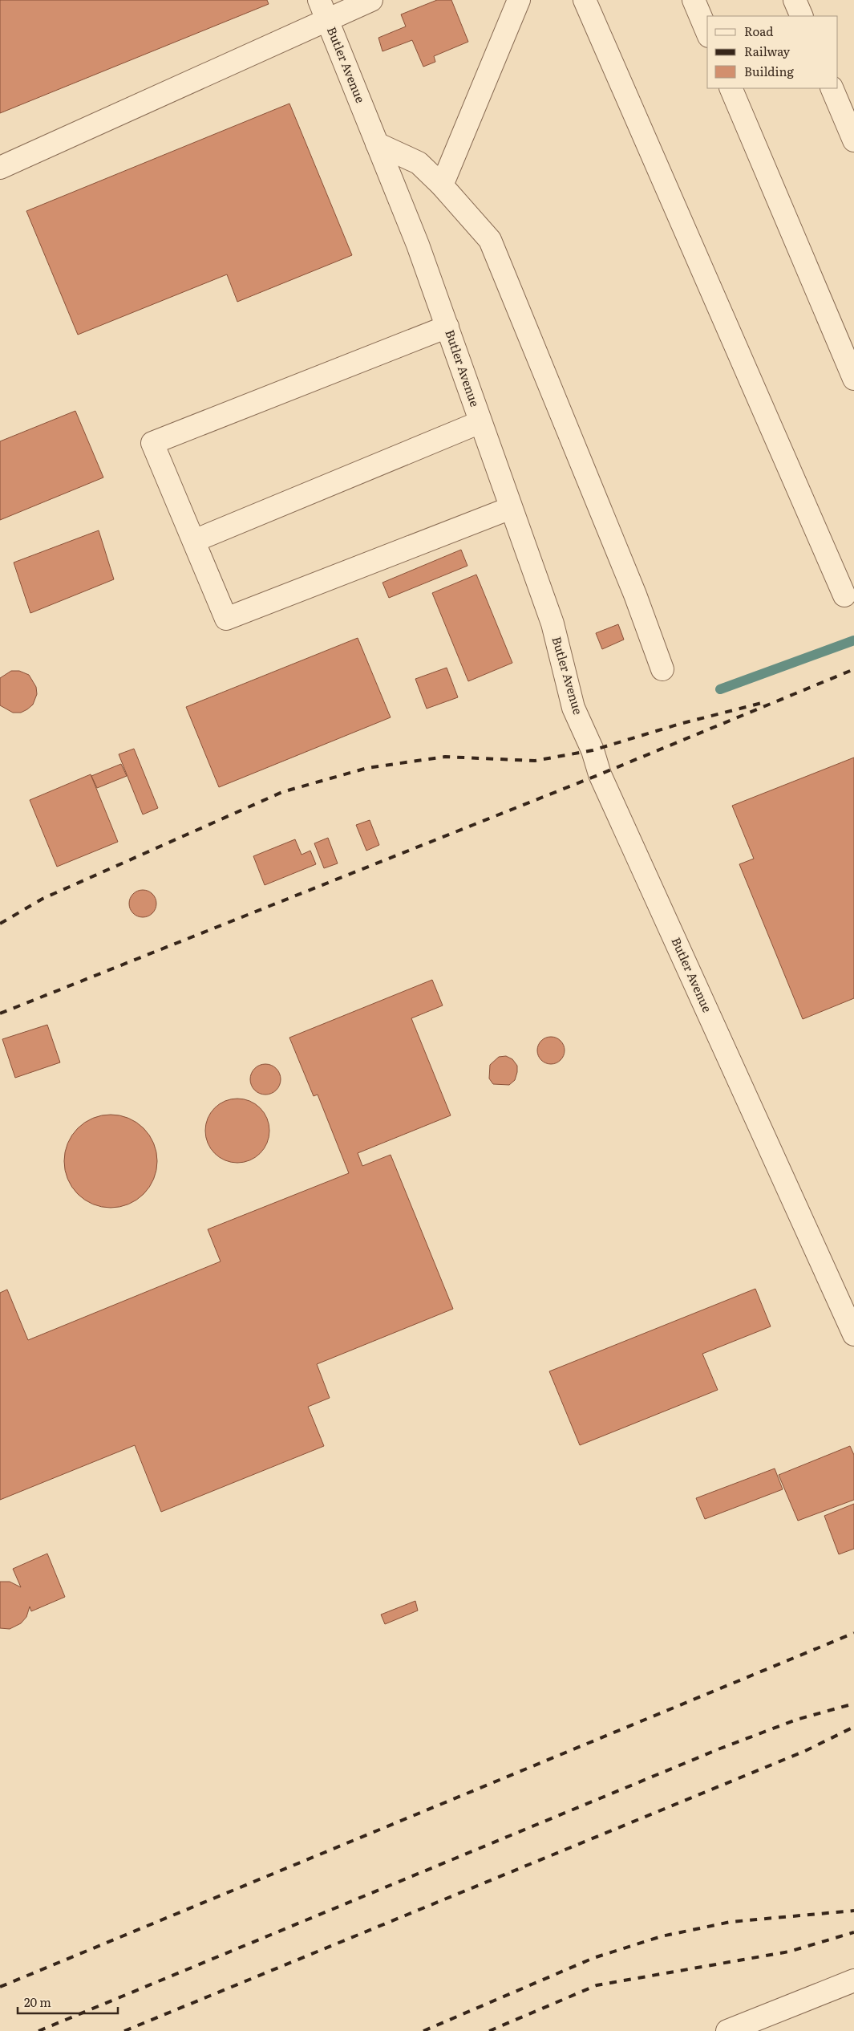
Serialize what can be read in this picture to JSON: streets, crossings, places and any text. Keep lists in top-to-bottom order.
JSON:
{
  "streets": {
    "street": ["Butler Avenue"]
  },
  "legend": ["Road", "Railway", "Building"],
  "scale_bar": "20 m"
}
